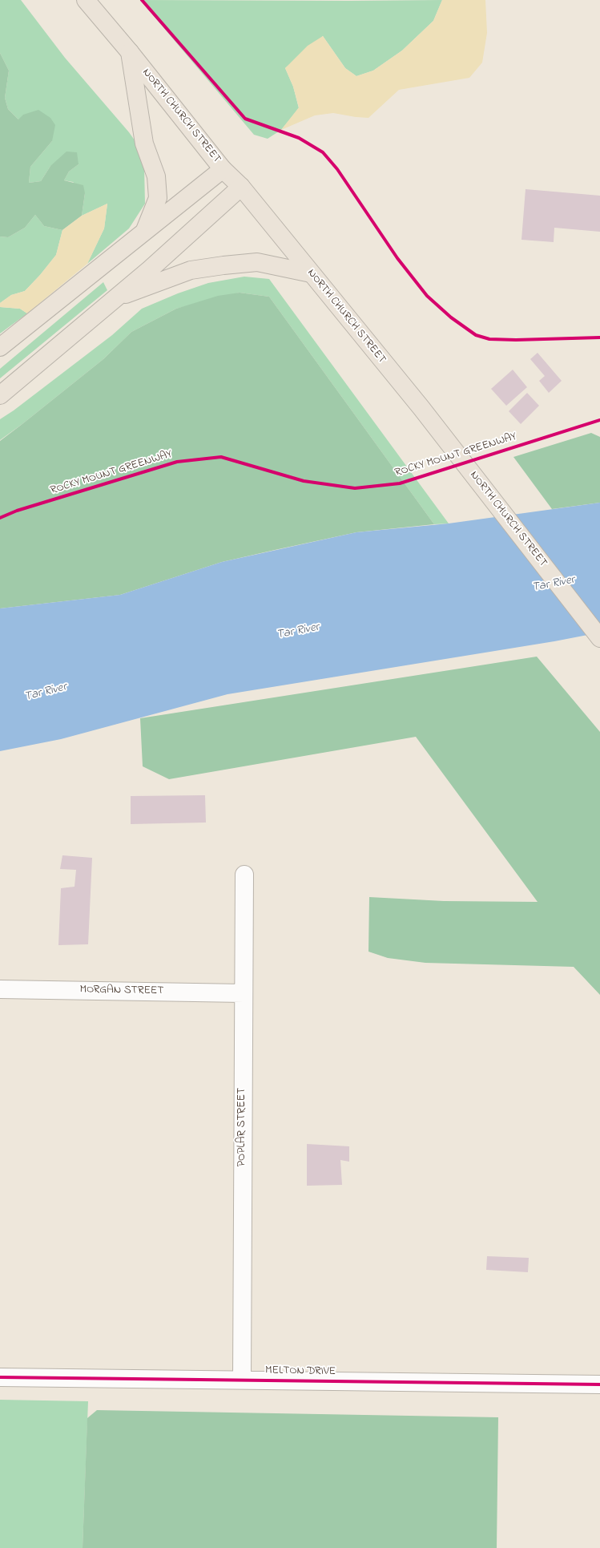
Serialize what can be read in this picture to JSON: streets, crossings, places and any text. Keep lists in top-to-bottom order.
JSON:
{
  "streets": {
    "main road": ["NORTH CHURCH STREET"],
    "street": ["MORGAN STREET", "POPLAR STREET", "MELTON DRIVE"],
    "cycle path": ["ROCKY MOUNT GREENWAY"]
  },
  "crossings": [
    ["MORGAN STREET", "POPLAR STREET"],
    ["POPLAR STREET", "MELTON DRIVE"]
  ],
  "water": ["Tar River"]
}
